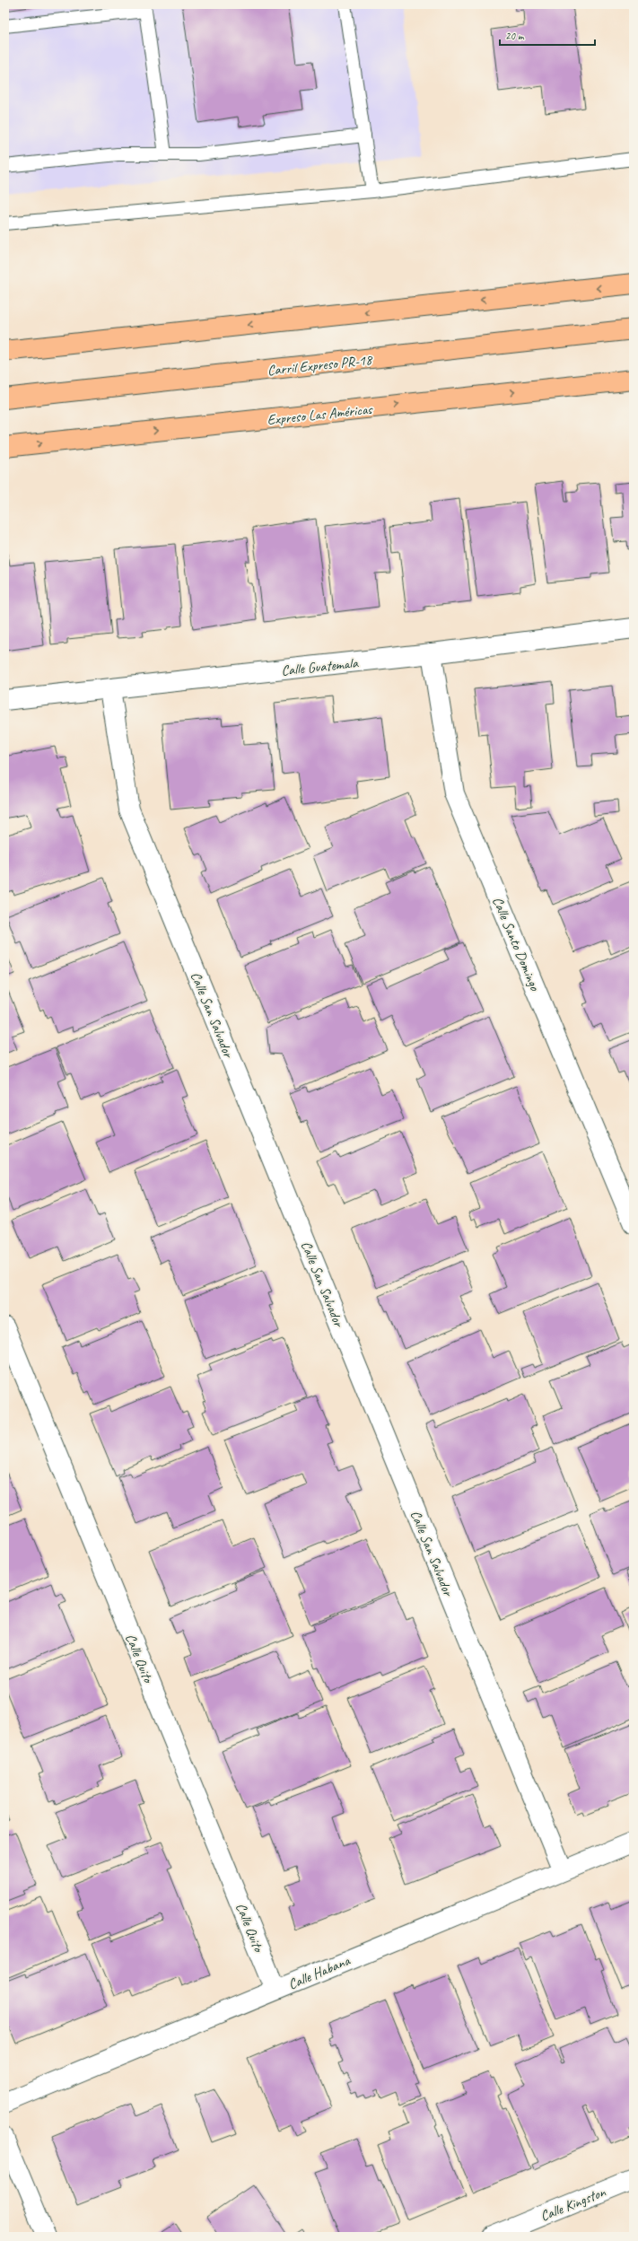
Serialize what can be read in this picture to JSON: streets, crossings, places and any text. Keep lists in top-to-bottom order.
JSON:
{
  "streets": {
    "highway": ["Carril Expreso PR-18", "Expreso Las Américas"],
    "street": [
      "Calle Guatemala",
      "Calle Santo Domingo",
      "Calle San Salvador",
      "Calle Quito",
      "Calle Habana",
      "Calle Kingston"
    ]
  },
  "crossings": [
    ["Calle Guatemala", "Calle Santo Domingo"],
    ["Calle Guatemala", "Calle San Salvador"],
    ["Calle San Salvador", "Calle Habana"],
    ["Calle Quito", "Calle Habana"]
  ],
  "scale_bar": "20 m"
}
